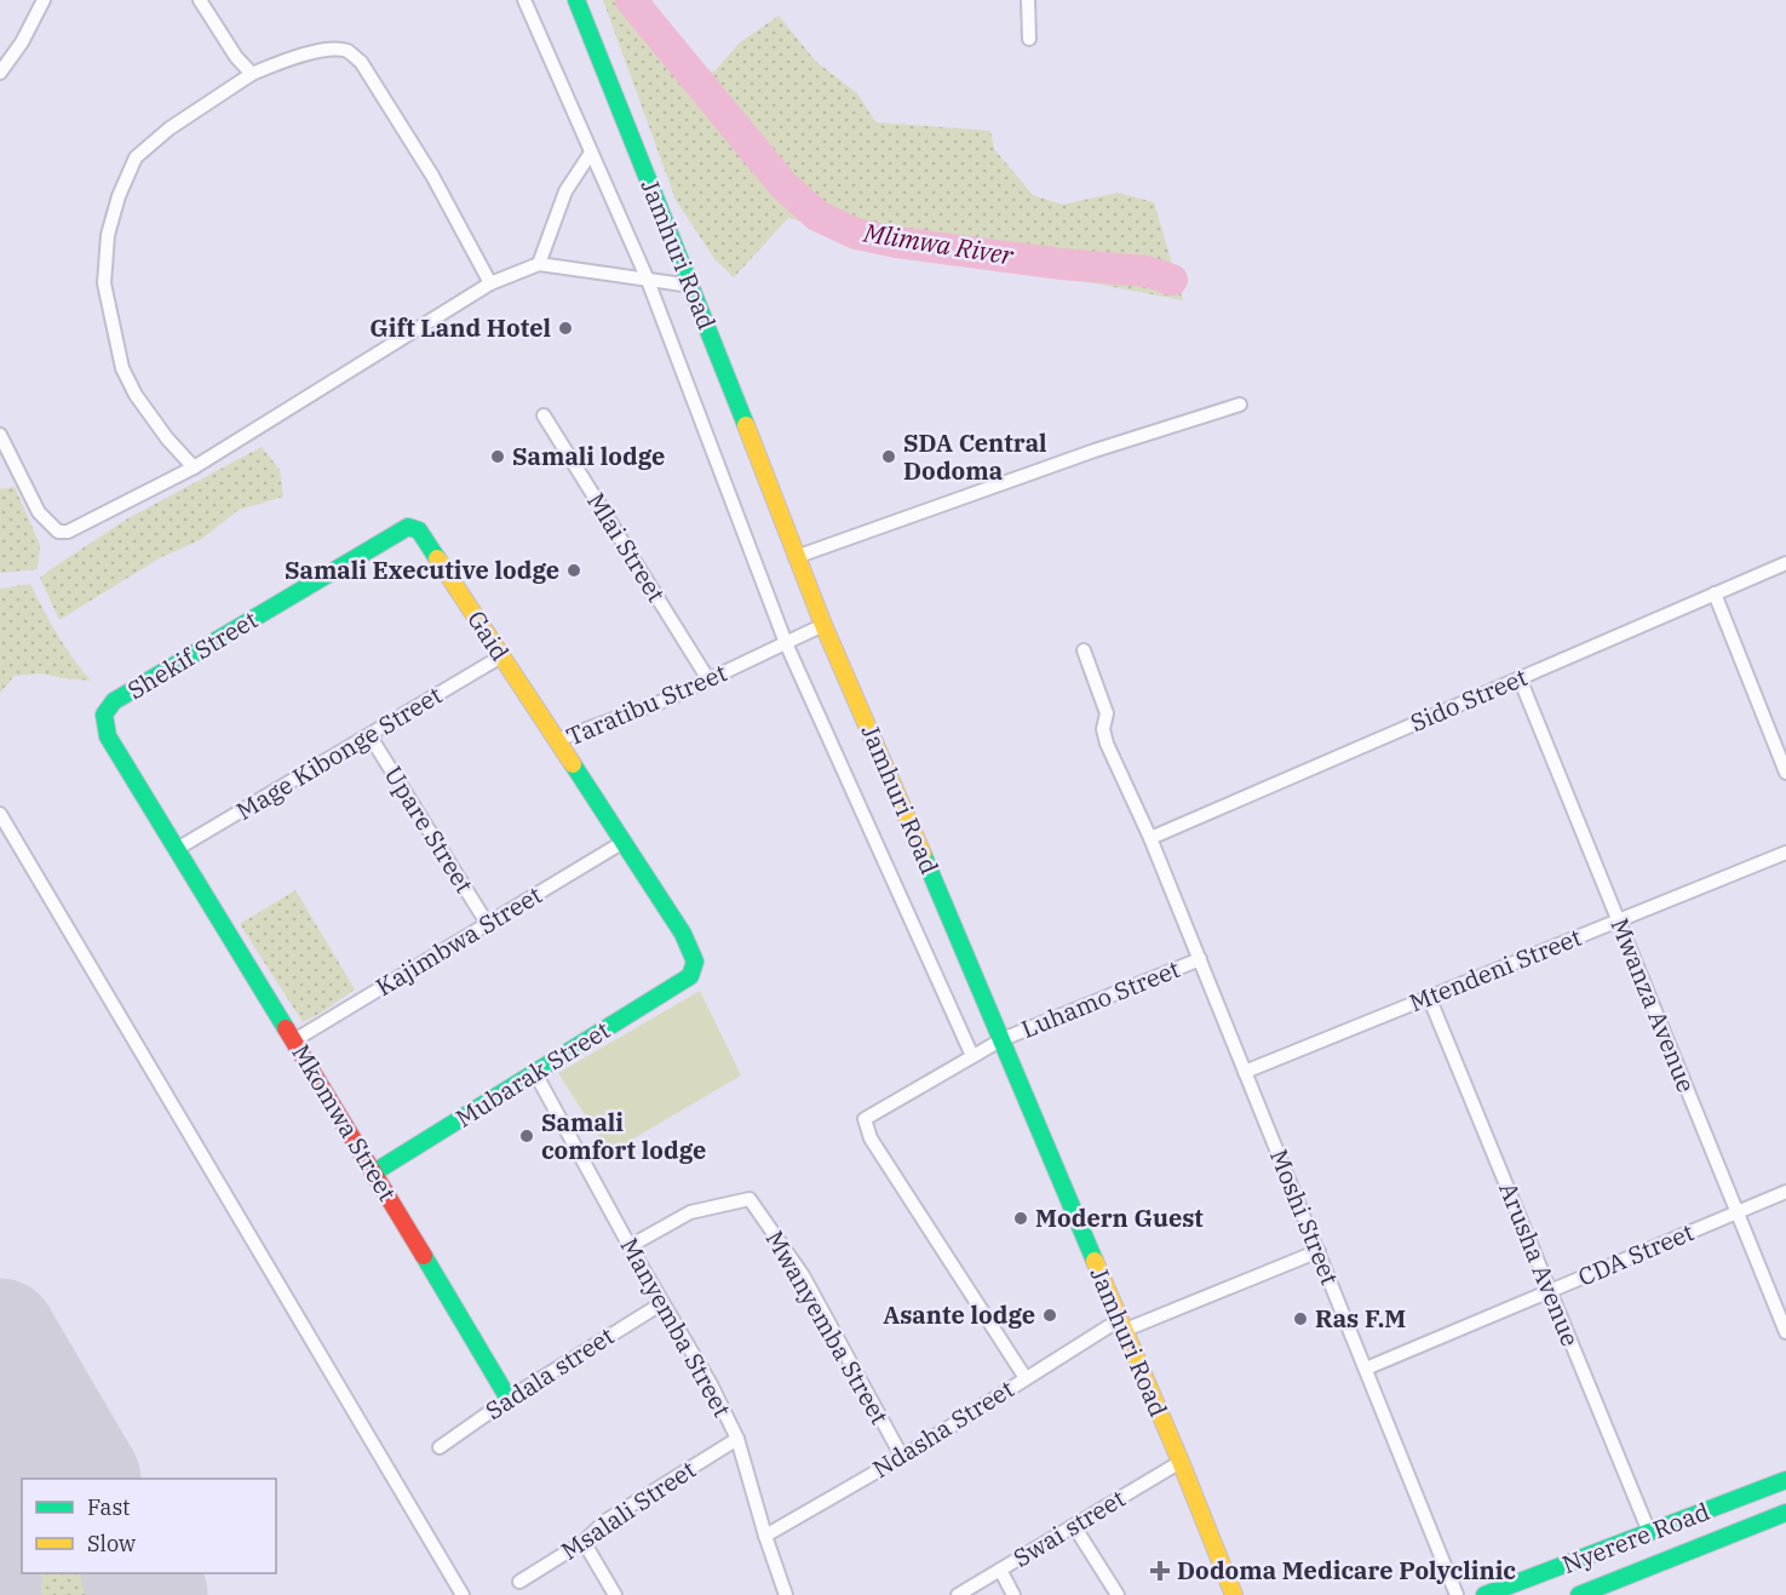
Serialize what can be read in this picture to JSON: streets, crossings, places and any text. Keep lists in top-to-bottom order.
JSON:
{
  "streets": {
    "main road": [
      "Jamhuri Road",
      "Gaid",
      "Shekif Street",
      "Taratibu Street",
      "Mubarak Street",
      "Mkomwa Street",
      "Nyerere Road"
    ],
    "street": [
      "Mlai Street",
      "Sido Street",
      "Mage Kibonge Street",
      "Upare Street",
      "Kajimbwa Street",
      "Mtendeni Street",
      "Luhamo Street",
      "Mwanza Avenue",
      "Moshi Street",
      "CDA Street",
      "Arusha Avenue",
      "Manyemba Street",
      "Mwanyemba Street",
      "Sadala street",
      "Ndasha Street",
      "Msalali Street",
      "Swai street"
    ]
  },
  "crossings": [
    ["Jamhuri Road", "Taratibu Street"],
    ["Jamhuri Road", "Luhamo Street"],
    ["Jamhuri Road", "Ndasha Street"],
    ["Jamhuri Road", "Swai street"],
    ["Mlai Street", "Taratibu Street"],
    ["Gaid", "Shekif Street"],
    ["Gaid", "Taratibu Street"],
    ["Gaid", "Mage Kibonge Street"],
    ["Shekif Street", "Mage Kibonge Street"],
    ["Shekif Street", "Mkomwa Street"],
    ["Sido Street", "Mwanza Avenue"],
    ["Sido Street", "Moshi Street"],
    ["Taratibu Street", "Kajimbwa Street"],
    ["Taratibu Street", "Mubarak Street"],
    ["Mage Kibonge Street", "Upare Street"],
    ["Mage Kibonge Street", "Mkomwa Street"],
    ["Upare Street", "Kajimbwa Street"],
    ["Kajimbwa Street", "Mkomwa Street"],
    ["Mtendeni Street", "Mwanza Avenue"],
    ["Mtendeni Street", "Moshi Street"],
    ["Mtendeni Street", "Arusha Avenue"],
    ["Luhamo Street", "Moshi Street"],
    ["Luhamo Street", "Ndasha Street"],
    ["Mwanza Avenue", "CDA Street"],
    ["Mubarak Street", "Mkomwa Street"],
    ["Mubarak Street", "Manyemba Street"],
    ["Mkomwa Street", "Sadala street"],
    ["Moshi Street", "CDA Street"],
    ["Moshi Street", "Ndasha Street"],
    ["CDA Street", "Arusha Avenue"],
    ["Arusha Avenue", "Nyerere Road"],
    ["Manyemba Street", "Mwanyemba Street"],
    ["Manyemba Street", "Sadala street"],
    ["Manyemba Street", "Ndasha Street"],
    ["Manyemba Street", "Msalali Street"],
    ["Mwanyemba Street", "Ndasha Street"]
  ],
  "water": ["Mlimwa River"],
  "places": {
    "other": [
      "Gift Land Hotel",
      "Samali lodge",
      "SDA Central Dodoma",
      "Samali Executive lodge",
      "Samali comfort lodge",
      "Modern Guest",
      "Asante lodge",
      "Ras F.M"
    ],
    "health": ["Dodoma Medicare Polyclinic"]
  },
  "legend": ["Fast", "Slow"]
}
